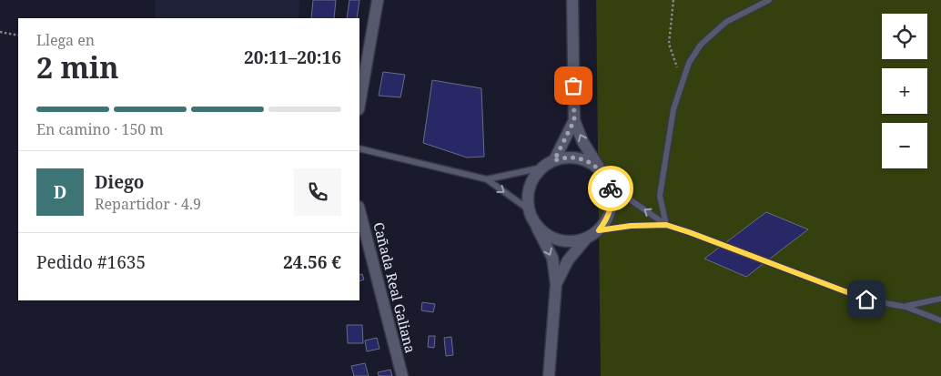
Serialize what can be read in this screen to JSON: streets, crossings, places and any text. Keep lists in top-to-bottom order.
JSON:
{
  "streets": {
    "street": ["Cañada Real Galiana"]
  },
  "page": {
    "map_buttons": ["+", "−"],
    "heading": ["2 min", "Llega en", "20:11–20:16"],
    "panel": [
      "Diego",
      "Repartidor · 4.9",
      "Pedido #1635",
      "24.56 €"
    ],
    "bar": "En camino · 150 m",
    "round": "D"
  }
}
